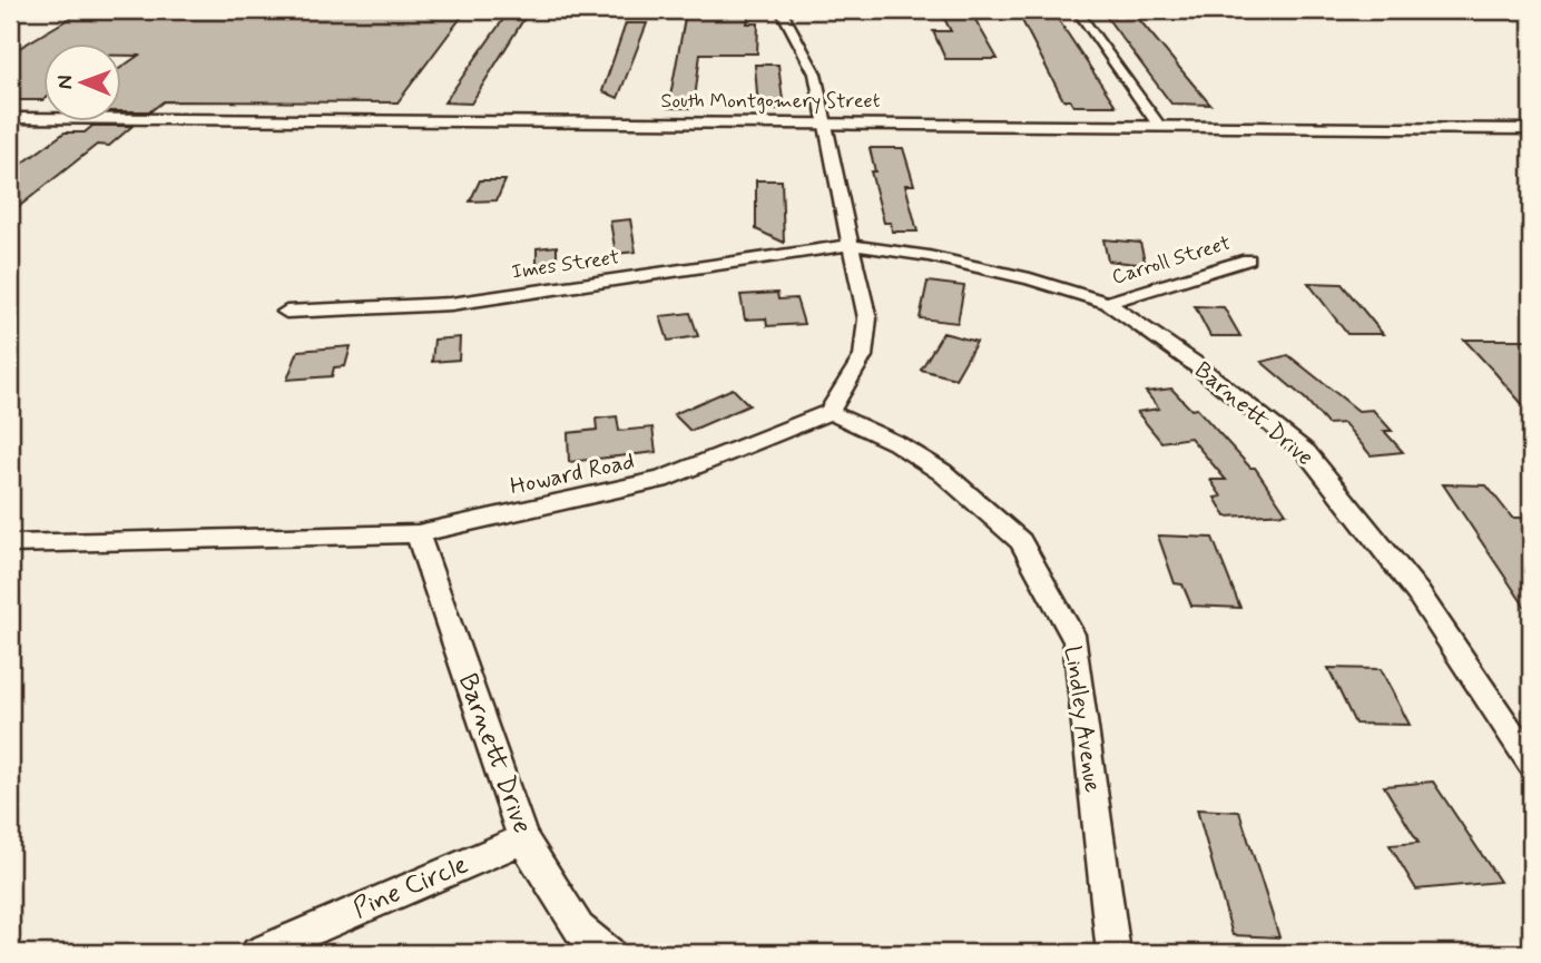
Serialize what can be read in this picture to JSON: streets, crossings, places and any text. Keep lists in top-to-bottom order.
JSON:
{
  "streets": {
    "street": [
      "South Montgomery Street",
      "Carroll Street",
      "Imes Street",
      "Barnett Drive",
      "Howard Road",
      "Lindley Avenue",
      "Pine Circle"
    ]
  },
  "crossings": [
    ["Carroll Street", "Barnett Drive"],
    ["Imes Street", "Barnett Drive"],
    ["Barnett Drive", "Howard Road"],
    ["Barnett Drive", "Pine Circle"],
    ["Howard Road", "Lindley Avenue"]
  ],
  "north": "left"
}
